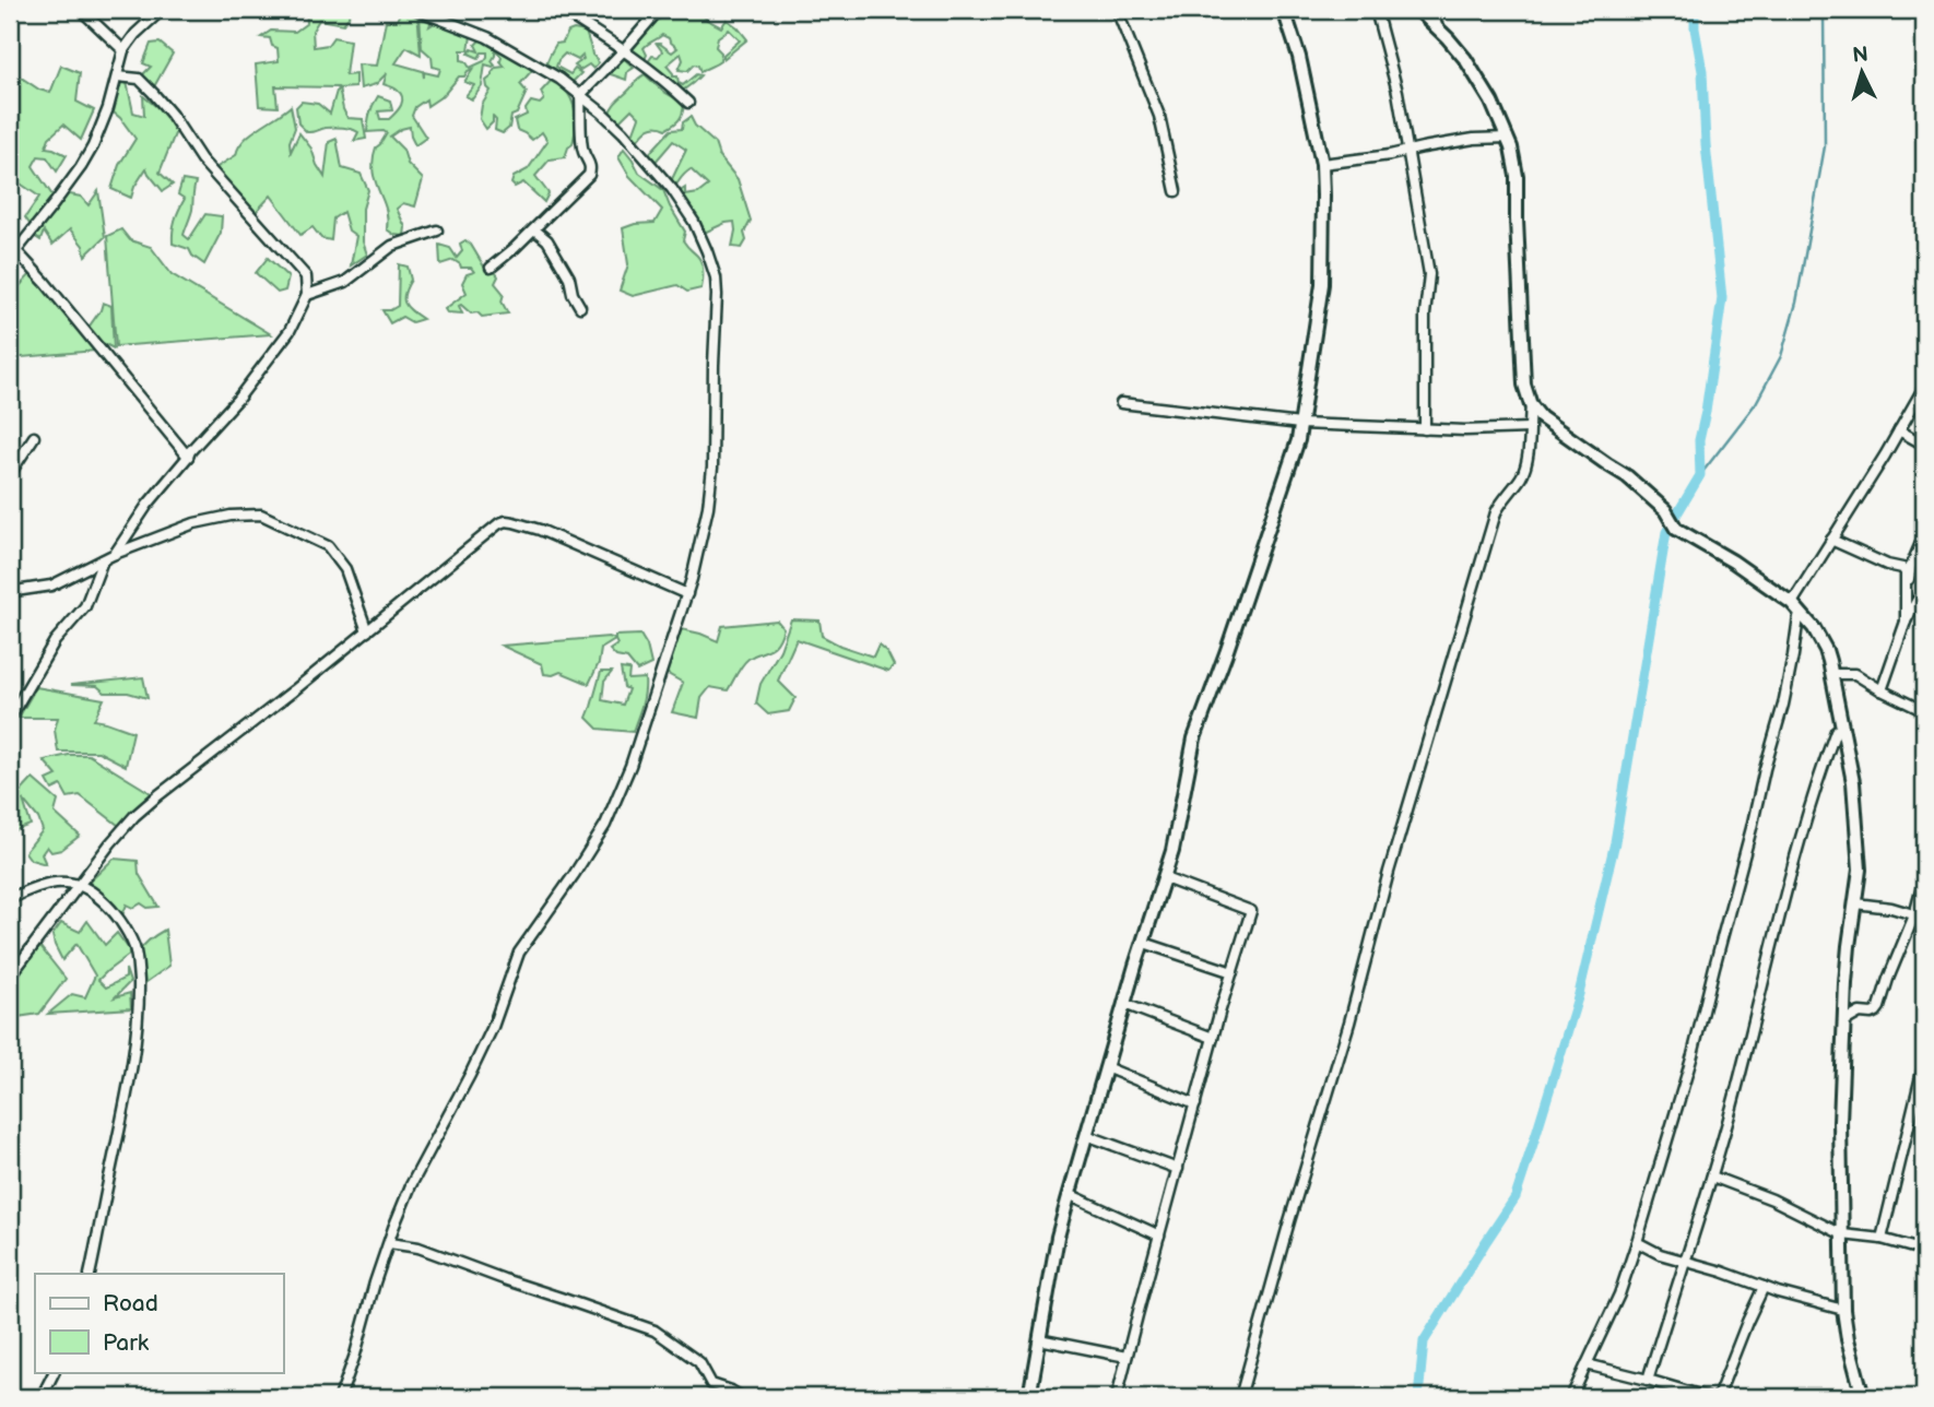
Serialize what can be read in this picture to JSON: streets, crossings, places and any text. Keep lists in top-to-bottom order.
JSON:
{
  "legend": ["Road", "Park"],
  "north": "top"
}
